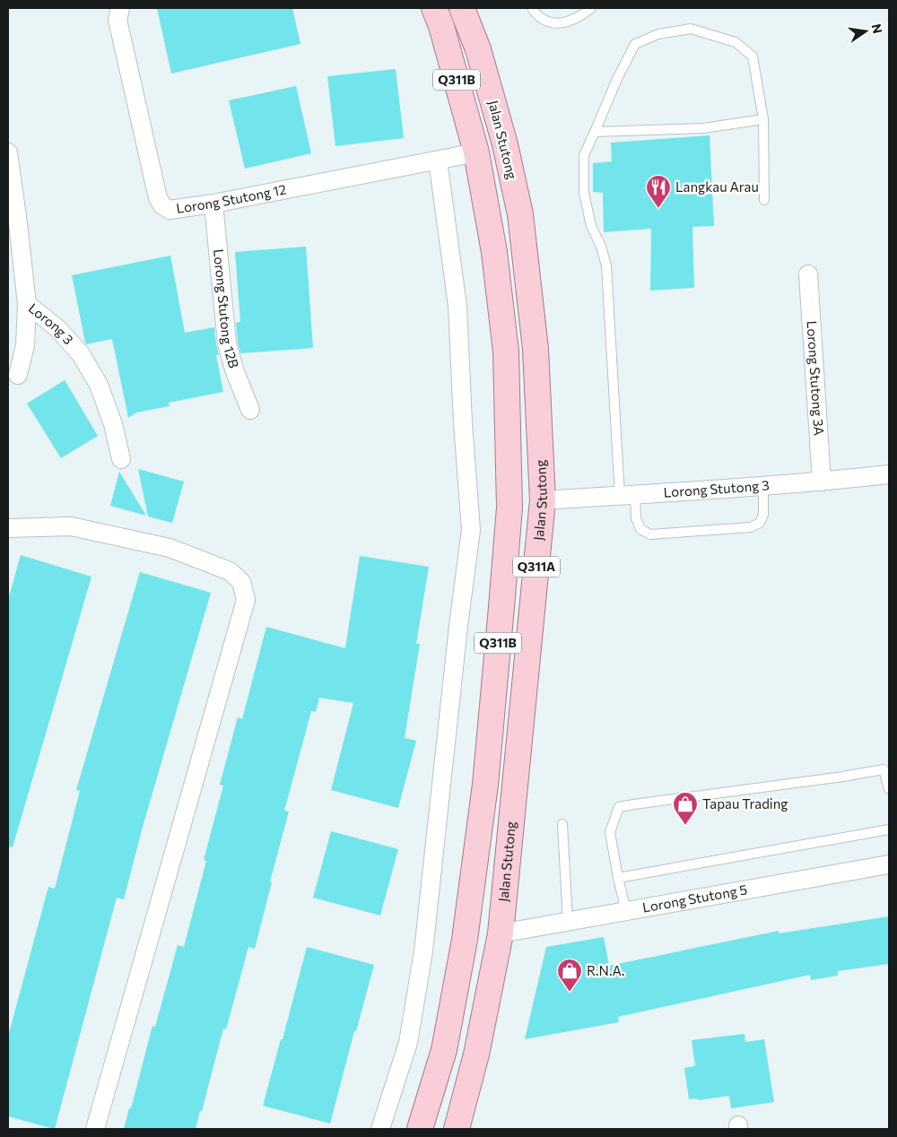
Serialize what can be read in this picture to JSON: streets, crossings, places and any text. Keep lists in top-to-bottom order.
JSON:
{
  "streets": {
    "main road": ["Q311B", "Jalan Stutong", "Q311A"],
    "street": [
      "Lorong Stutong 12",
      "Lorong Stutong 12B",
      "Lorong 3",
      "Lorong Stutong 3A",
      "Lorong Stutong 3",
      "Lorong Stutong 5"
    ]
  },
  "crossings": [
    ["Q311B", "Lorong Stutong 12"],
    ["Jalan Stutong", "Lorong Stutong 3"],
    ["Jalan Stutong", "Lorong Stutong 5"],
    ["Lorong Stutong 12", "Lorong Stutong 12B"],
    ["Lorong Stutong 3A", "Lorong Stutong 3"]
  ],
  "places": {
    "restaurant": ["Langkau Arau"],
    "shop": ["Tapau Trading", "R.N.A."]
  },
  "north": "right"
}
